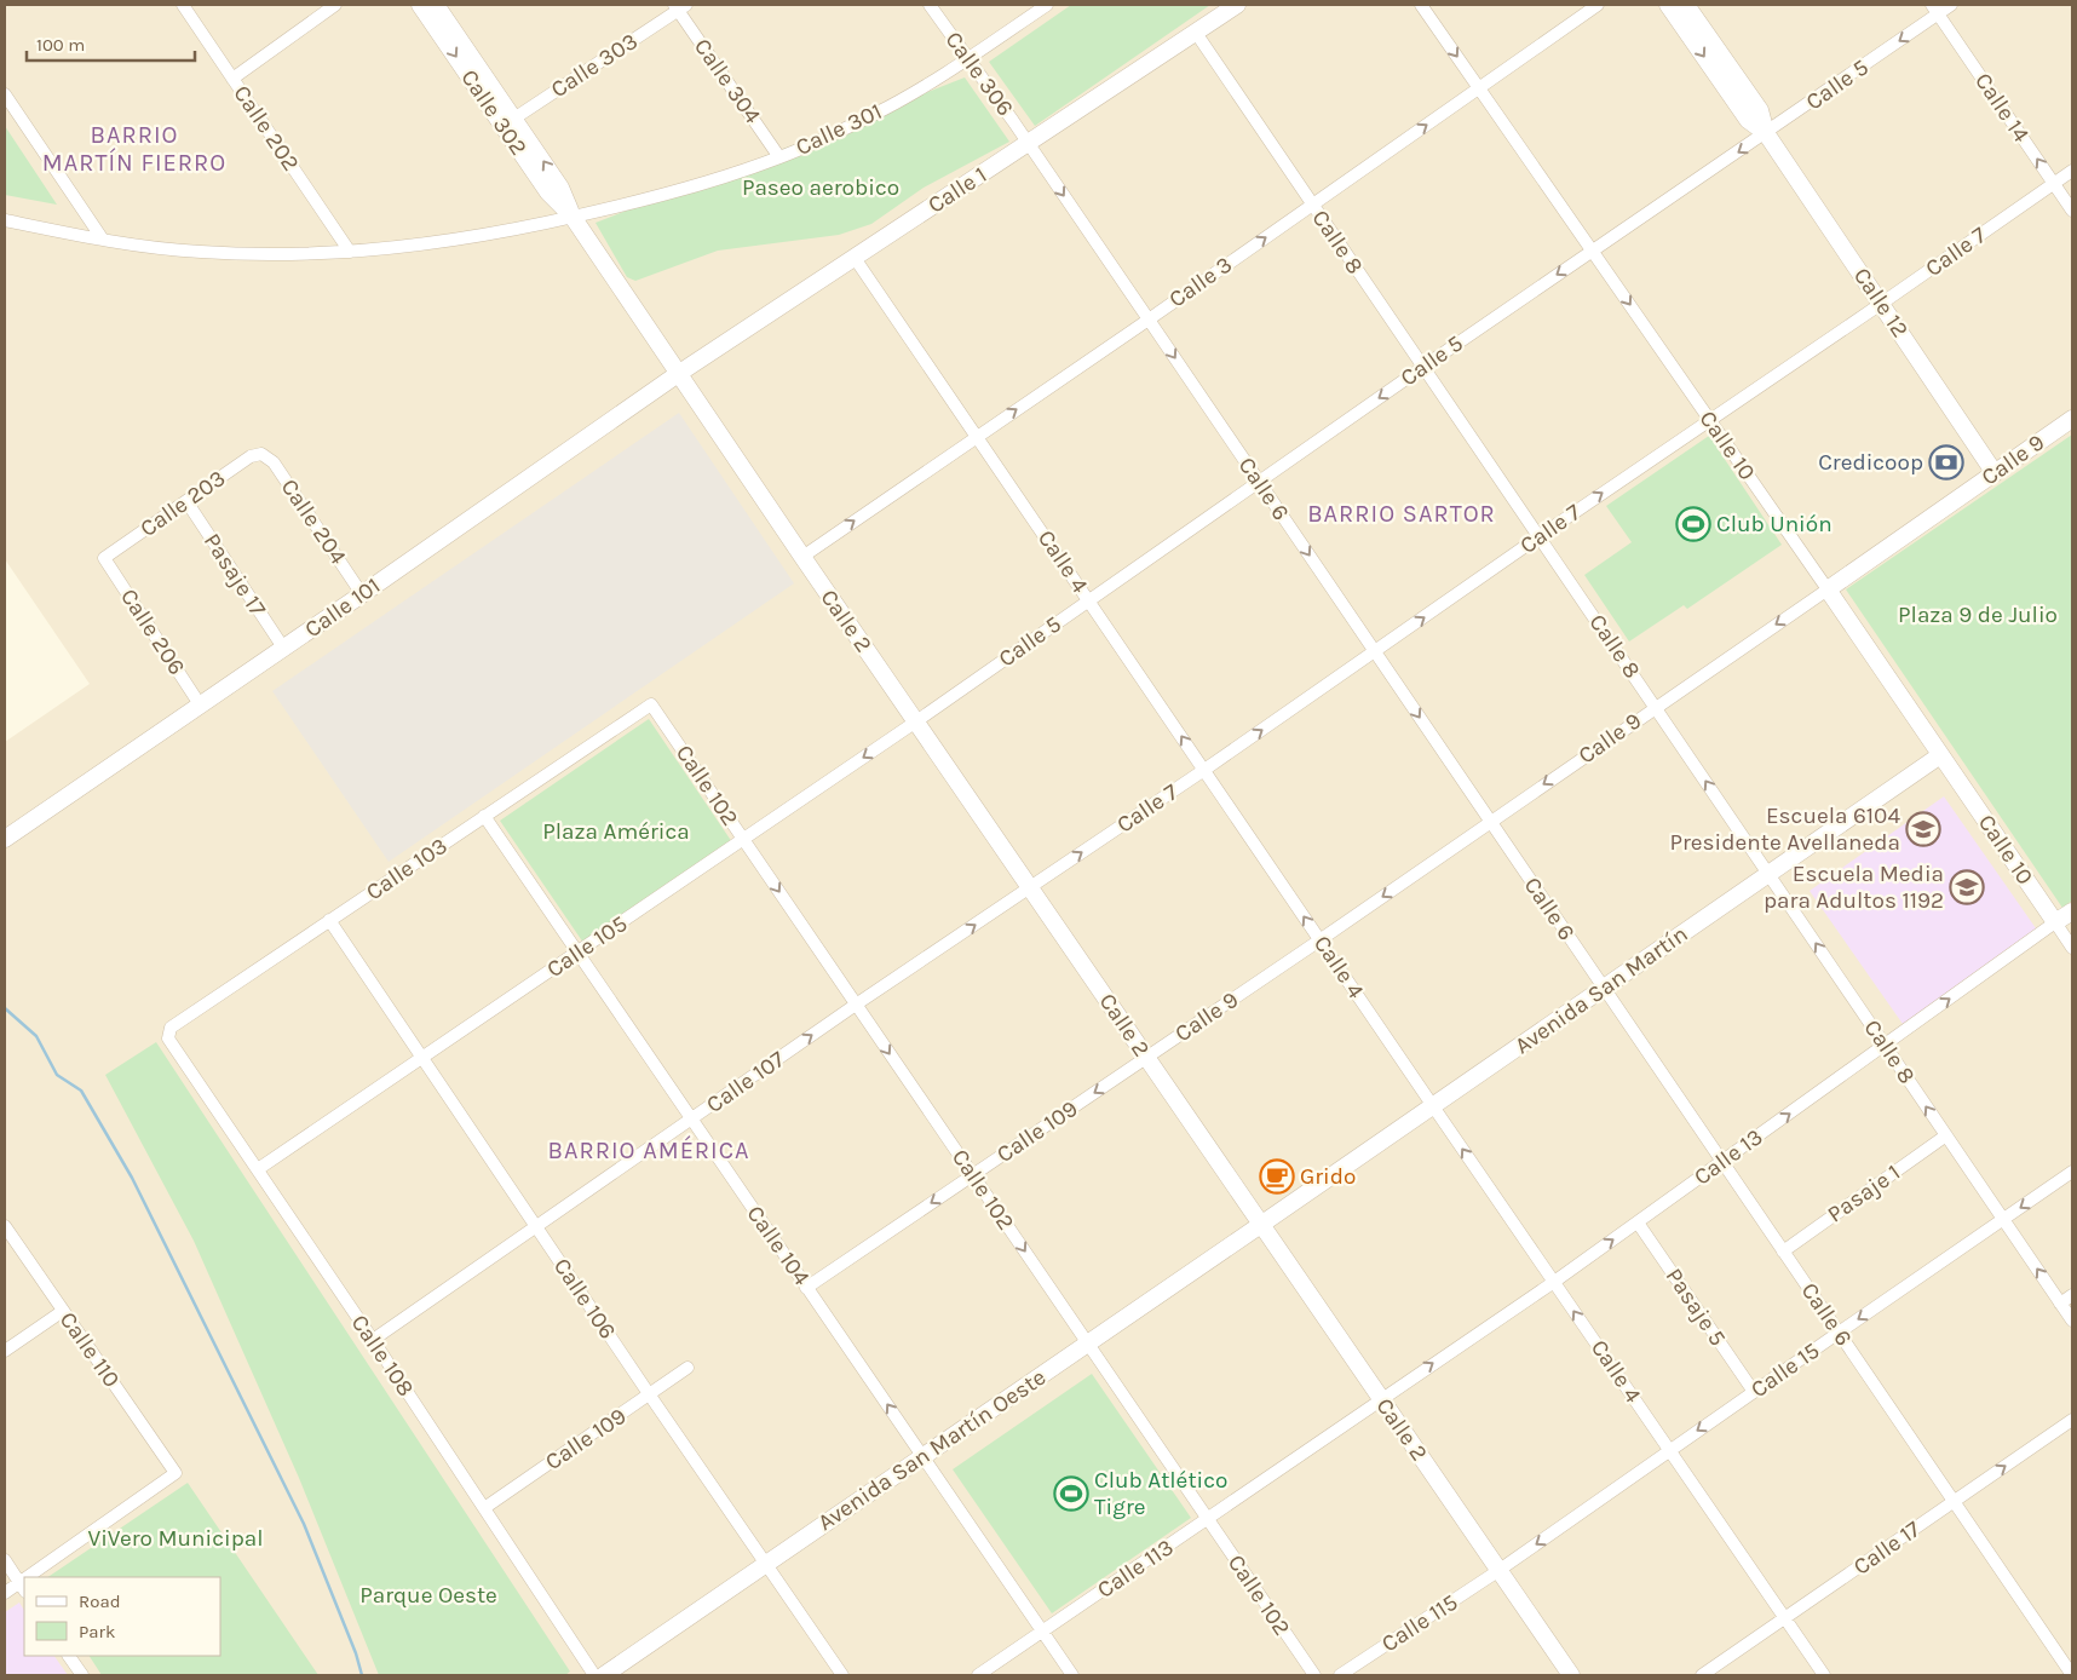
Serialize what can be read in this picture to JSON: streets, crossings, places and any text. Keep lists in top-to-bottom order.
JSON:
{
  "streets": {
    "street": [
      "Calle 303",
      "Calle 306",
      "Calle 304",
      "Calle 5",
      "Calle 14",
      "Calle 302",
      "Calle 202",
      "Calle 301",
      "Calle 1",
      "Calle 8",
      "Calle 7",
      "Calle 3",
      "Calle 12",
      "Calle 10",
      "Calle 9",
      "Calle 6",
      "Calle 203",
      "Calle 204",
      "Calle 4",
      "Pasaje 17",
      "Calle 101",
      "Calle 2",
      "Calle 206",
      "Calle 102",
      "Calle 103",
      "Calle 105",
      "Avenida San Martín",
      "Calle 107",
      "Calle 109",
      "Calle 13",
      "Pasaje 1",
      "Calle 104",
      "Calle 106",
      "Pasaje 5",
      "Calle 110",
      "Calle 108",
      "Calle 15",
      "Avenida San Martín Oeste",
      "Calle 17",
      "Calle 113",
      "Calle 115"
    ]
  },
  "crossings": [
    ["Calle 303", "Calle 304"],
    ["Calle 303", "Calle 302"],
    ["Calle 306", "Calle 301"],
    ["Calle 306", "Calle 1"],
    ["Calle 306", "Calle 6"],
    ["Calle 304", "Calle 301"],
    ["Calle 5", "Calle 14"],
    ["Calle 5", "Calle 8"],
    ["Calle 5", "Calle 12"],
    ["Calle 5", "Calle 10"],
    ["Calle 5", "Calle 6"],
    ["Calle 5", "Calle 4"],
    ["Calle 5", "Calle 2"],
    ["Calle 5", "Calle 105"],
    ["Calle 14", "Calle 7"],
    ["Calle 302", "Calle 301"],
    ["Calle 302", "Calle 1"],
    ["Calle 302", "Calle 101"],
    ["Calle 302", "Calle 2"],
    ["Calle 202", "Calle 301"],
    ["Calle 1", "Calle 8"],
    ["Calle 1", "Calle 6"],
    ["Calle 1", "Calle 4"],
    ["Calle 1", "Calle 101"],
    ["Calle 1", "Calle 2"],
    ["Calle 8", "Calle 7"],
    ["Calle 8", "Calle 3"],
    ["Calle 8", "Calle 9"],
    ["Calle 8", "Avenida San Martín"],
    ["Calle 8", "Calle 13"],
    ["Calle 8", "Pasaje 1"],
    ["Calle 8", "Calle 15"],
    ["Calle 7", "Calle 12"],
    ["Calle 7", "Calle 10"],
    ["Calle 7", "Calle 6"],
    ["Calle 7", "Calle 4"],
    ["Calle 7", "Calle 2"],
    ["Calle 7", "Calle 107"],
    ["Calle 3", "Calle 10"],
    ["Calle 3", "Calle 6"],
    ["Calle 3", "Calle 4"],
    ["Calle 3", "Calle 2"],
    ["Calle 12", "Calle 9"],
    ["Calle 10", "Calle 9"],
    ["Calle 10", "Avenida San Martín"],
    ["Calle 10", "Calle 13"],
    ["Calle 9", "Calle 6"],
    ["Calle 9", "Calle 4"],
    ["Calle 9", "Calle 2"],
    ["Calle 9", "Calle 109"],
    ["Calle 6", "Avenida San Martín"],
    ["Calle 6", "Calle 13"],
    ["Calle 6", "Pasaje 1"],
    ["Calle 6", "Calle 15"],
    ["Calle 6", "Calle 17"],
    ["Calle 203", "Calle 204"],
    ["Calle 203", "Pasaje 17"],
    ["Calle 203", "Calle 206"],
    ["Calle 204", "Calle 101"],
    ["Calle 4", "Avenida San Martín"],
    ["Calle 4", "Calle 13"],
    ["Calle 4", "Calle 15"],
    ["Calle 4", "Calle 17"],
    ["Pasaje 17", "Calle 101"],
    ["Calle 101", "Calle 2"],
    ["Calle 101", "Calle 206"],
    ["Calle 2", "Calle 105"],
    ["Calle 2", "Avenida San Martín"],
    ["Calle 2", "Calle 107"],
    ["Calle 2", "Calle 109"],
    ["Calle 2", "Calle 13"],
    ["Calle 2", "Calle 15"],
    ["Calle 2", "Avenida San Martín Oeste"],
    ["Calle 2", "Calle 113"],
    ["Calle 2", "Calle 115"],
    ["Calle 102", "Calle 103"],
    ["Calle 102", "Calle 105"],
    ["Calle 102", "Calle 107"],
    ["Calle 102", "Calle 109"],
    ["Calle 102", "Avenida San Martín Oeste"],
    ["Calle 102", "Calle 113"],
    ["Calle 103", "Calle 104"],
    ["Calle 103", "Calle 106"],
    ["Calle 103", "Calle 108"],
    ["Calle 105", "Calle 104"],
    ["Calle 105", "Calle 106"],
    ["Calle 105", "Calle 108"],
    ["Avenida San Martín", "Avenida San Martín Oeste"],
    ["Calle 107", "Calle 104"],
    ["Calle 107", "Calle 106"],
    ["Calle 107", "Calle 108"],
    ["Calle 109", "Calle 104"],
    ["Calle 109", "Calle 106"],
    ["Calle 109", "Calle 108"],
    ["Calle 13", "Pasaje 5"],
    ["Calle 13", "Calle 113"],
    ["Calle 104", "Avenida San Martín Oeste"],
    ["Calle 104", "Calle 113"],
    ["Calle 106", "Avenida San Martín Oeste"],
    ["Pasaje 5", "Calle 15"],
    ["Calle 15", "Calle 115"]
  ],
  "one_way": [
    "Calle 5",
    "Calle 14",
    "Calle 8",
    "Calle 7",
    "Calle 3",
    "Calle 9",
    "Calle 6",
    "Calle 4",
    "Calle 102",
    "Calle 107",
    "Calle 109",
    "Calle 13",
    "Calle 15"
  ],
  "districts": ["BARRIO MARTÍN FIERRO", "BARRIO SARTOR", "BARRIO AMÉRICA"],
  "parks": [
    "Paseo aerobico",
    "Plaza 9 de Julio",
    "Plaza América",
    "ViVero Municipal",
    "Parque Oeste"
  ],
  "places": {
    "bank": ["Credicoop"],
    "sports": ["Club Unión", "Club Atlético Tigre"],
    "school or university": ["Escuela 6104 Presidente Avellaneda", "Escuela Media para Adultos 1192"],
    "cafe": ["Grido"]
  },
  "legend": ["Road", "Park"],
  "scale_bar": "100 m"
}
